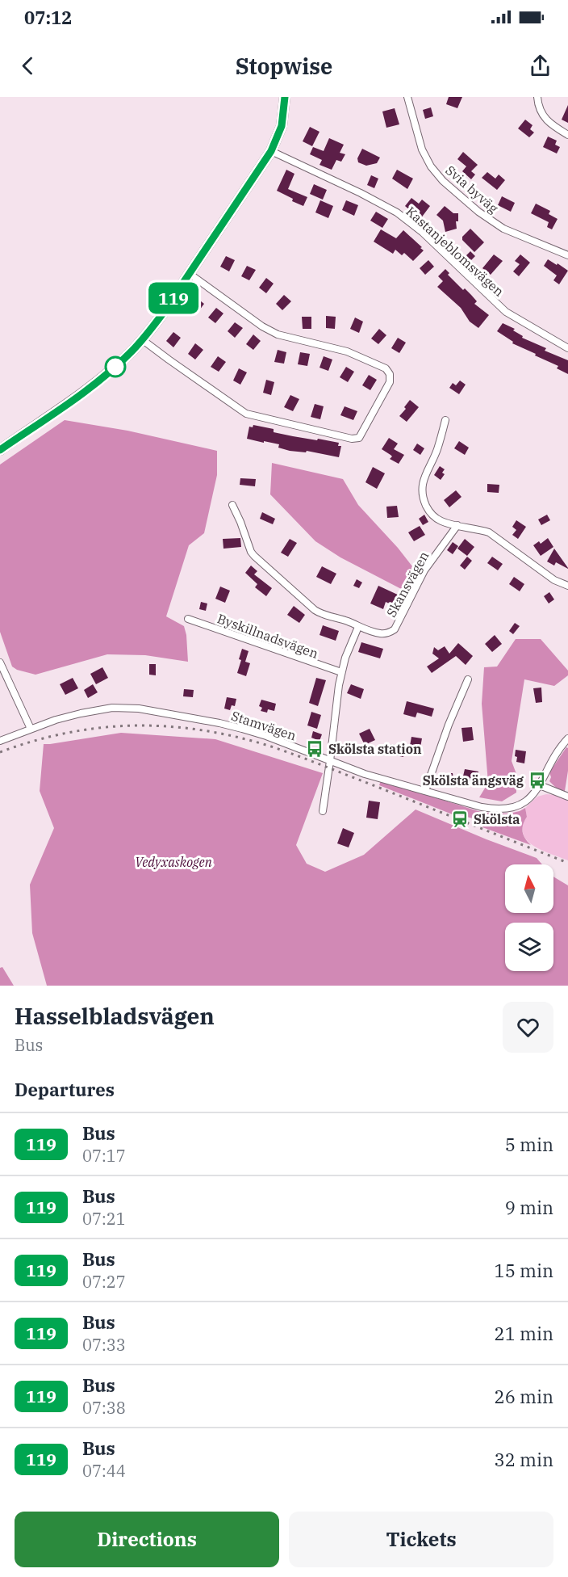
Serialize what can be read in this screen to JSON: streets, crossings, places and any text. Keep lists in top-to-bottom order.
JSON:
{
  "streets": {
    "street": [
      "Svia byväg",
      "Kastanjeblomsvägen",
      "Skansvägen",
      "Byskillnadsvägen",
      "Stamvägen"
    ]
  },
  "parks": ["Vedyxaskogen"],
  "places": {
    "bus stop": ["Skölsta station", "Skölsta ängsväg"],
    "station": ["Skölsta"]
  },
  "lines": ["bus line 119"],
  "north": "top",
  "page": {
    "status": "07:12",
    "header": "Stopwise",
    "on_map": "119",
    "heading": [
      ["Hasselbladsvägen", "Bus"],
      "Departures"
    ],
    "list": [
      {
        "mark": "119",
        "name": "Bus",
        "note": "07:17",
        "value": "5 min"
      },
      {
        "mark": "119",
        "name": "Bus",
        "note": "07:21",
        "value": "9 min"
      },
      {
        "mark": "119",
        "name": "Bus",
        "note": "07:27",
        "value": "15 min"
      },
      {
        "mark": "119",
        "name": "Bus",
        "note": "07:33",
        "value": "21 min"
      },
      {
        "mark": "119",
        "name": "Bus",
        "note": "07:38",
        "value": "26 min"
      },
      {
        "mark": "119",
        "name": "Bus",
        "note": "07:44",
        "value": "32 min"
      }
    ],
    "buttons": ["Directions", "Tickets"]
  }
}
